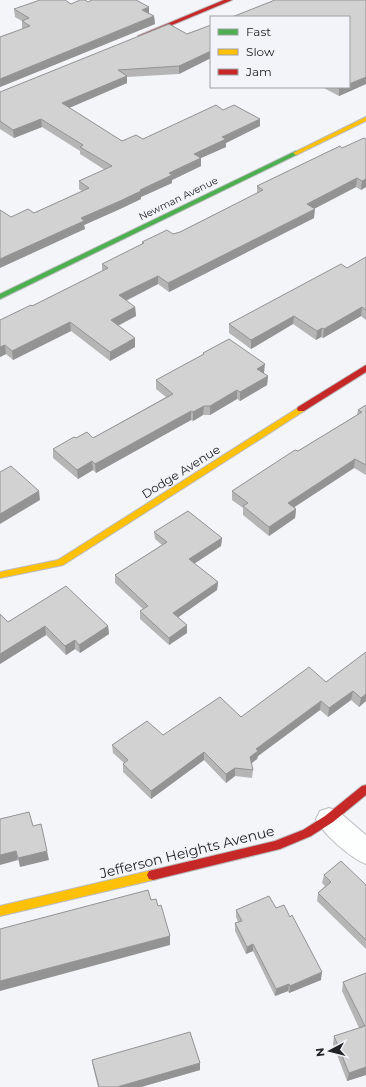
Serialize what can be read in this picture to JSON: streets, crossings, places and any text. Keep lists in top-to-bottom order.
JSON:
{
  "streets": {
    "street": ["Newman Avenue", "Dodge Avenue", "Jefferson Heights Avenue"]
  },
  "legend": ["Fast", "Slow", "Jam"],
  "north": "left"
}
